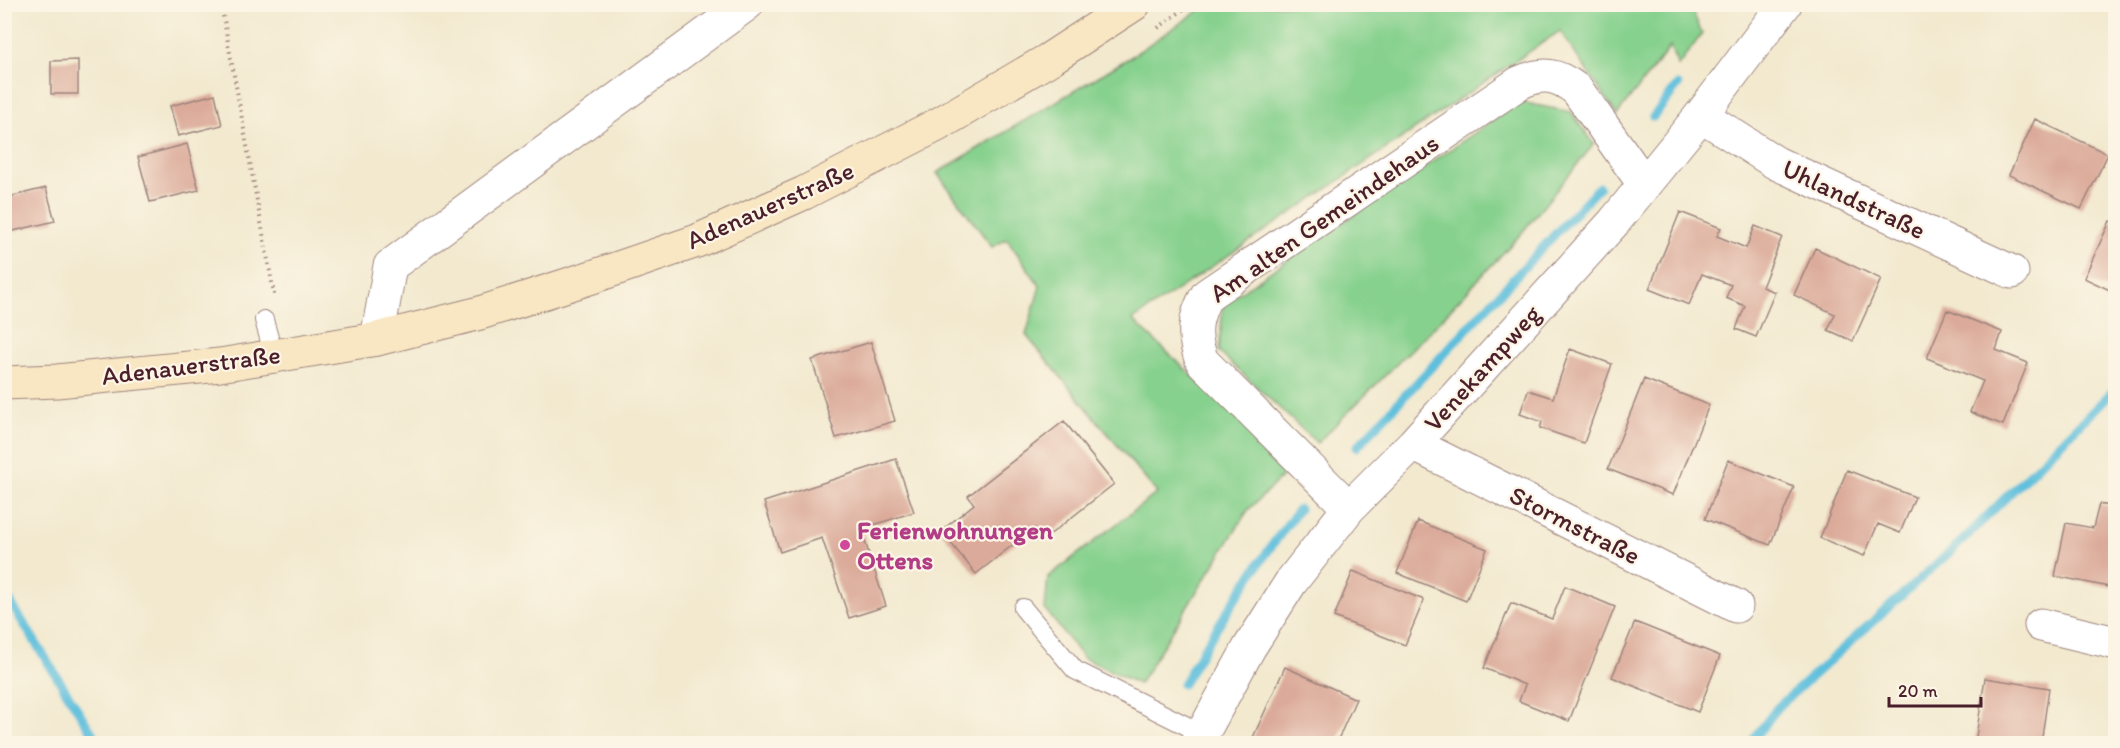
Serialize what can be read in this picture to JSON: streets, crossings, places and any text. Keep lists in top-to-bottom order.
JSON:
{
  "streets": {
    "street": [
      "Uhlandstraße",
      "Adenauerstraße",
      "Am alten Gemeindehaus",
      "Venekampweg",
      "Stormstraße"
    ]
  },
  "crossings": [
    ["Uhlandstraße", "Venekampweg"],
    ["Am alten Gemeindehaus", "Venekampweg"],
    ["Venekampweg", "Stormstraße"]
  ],
  "places": ["Ferienwohnungen Ottens"],
  "scale_bar": "20 m"
}
